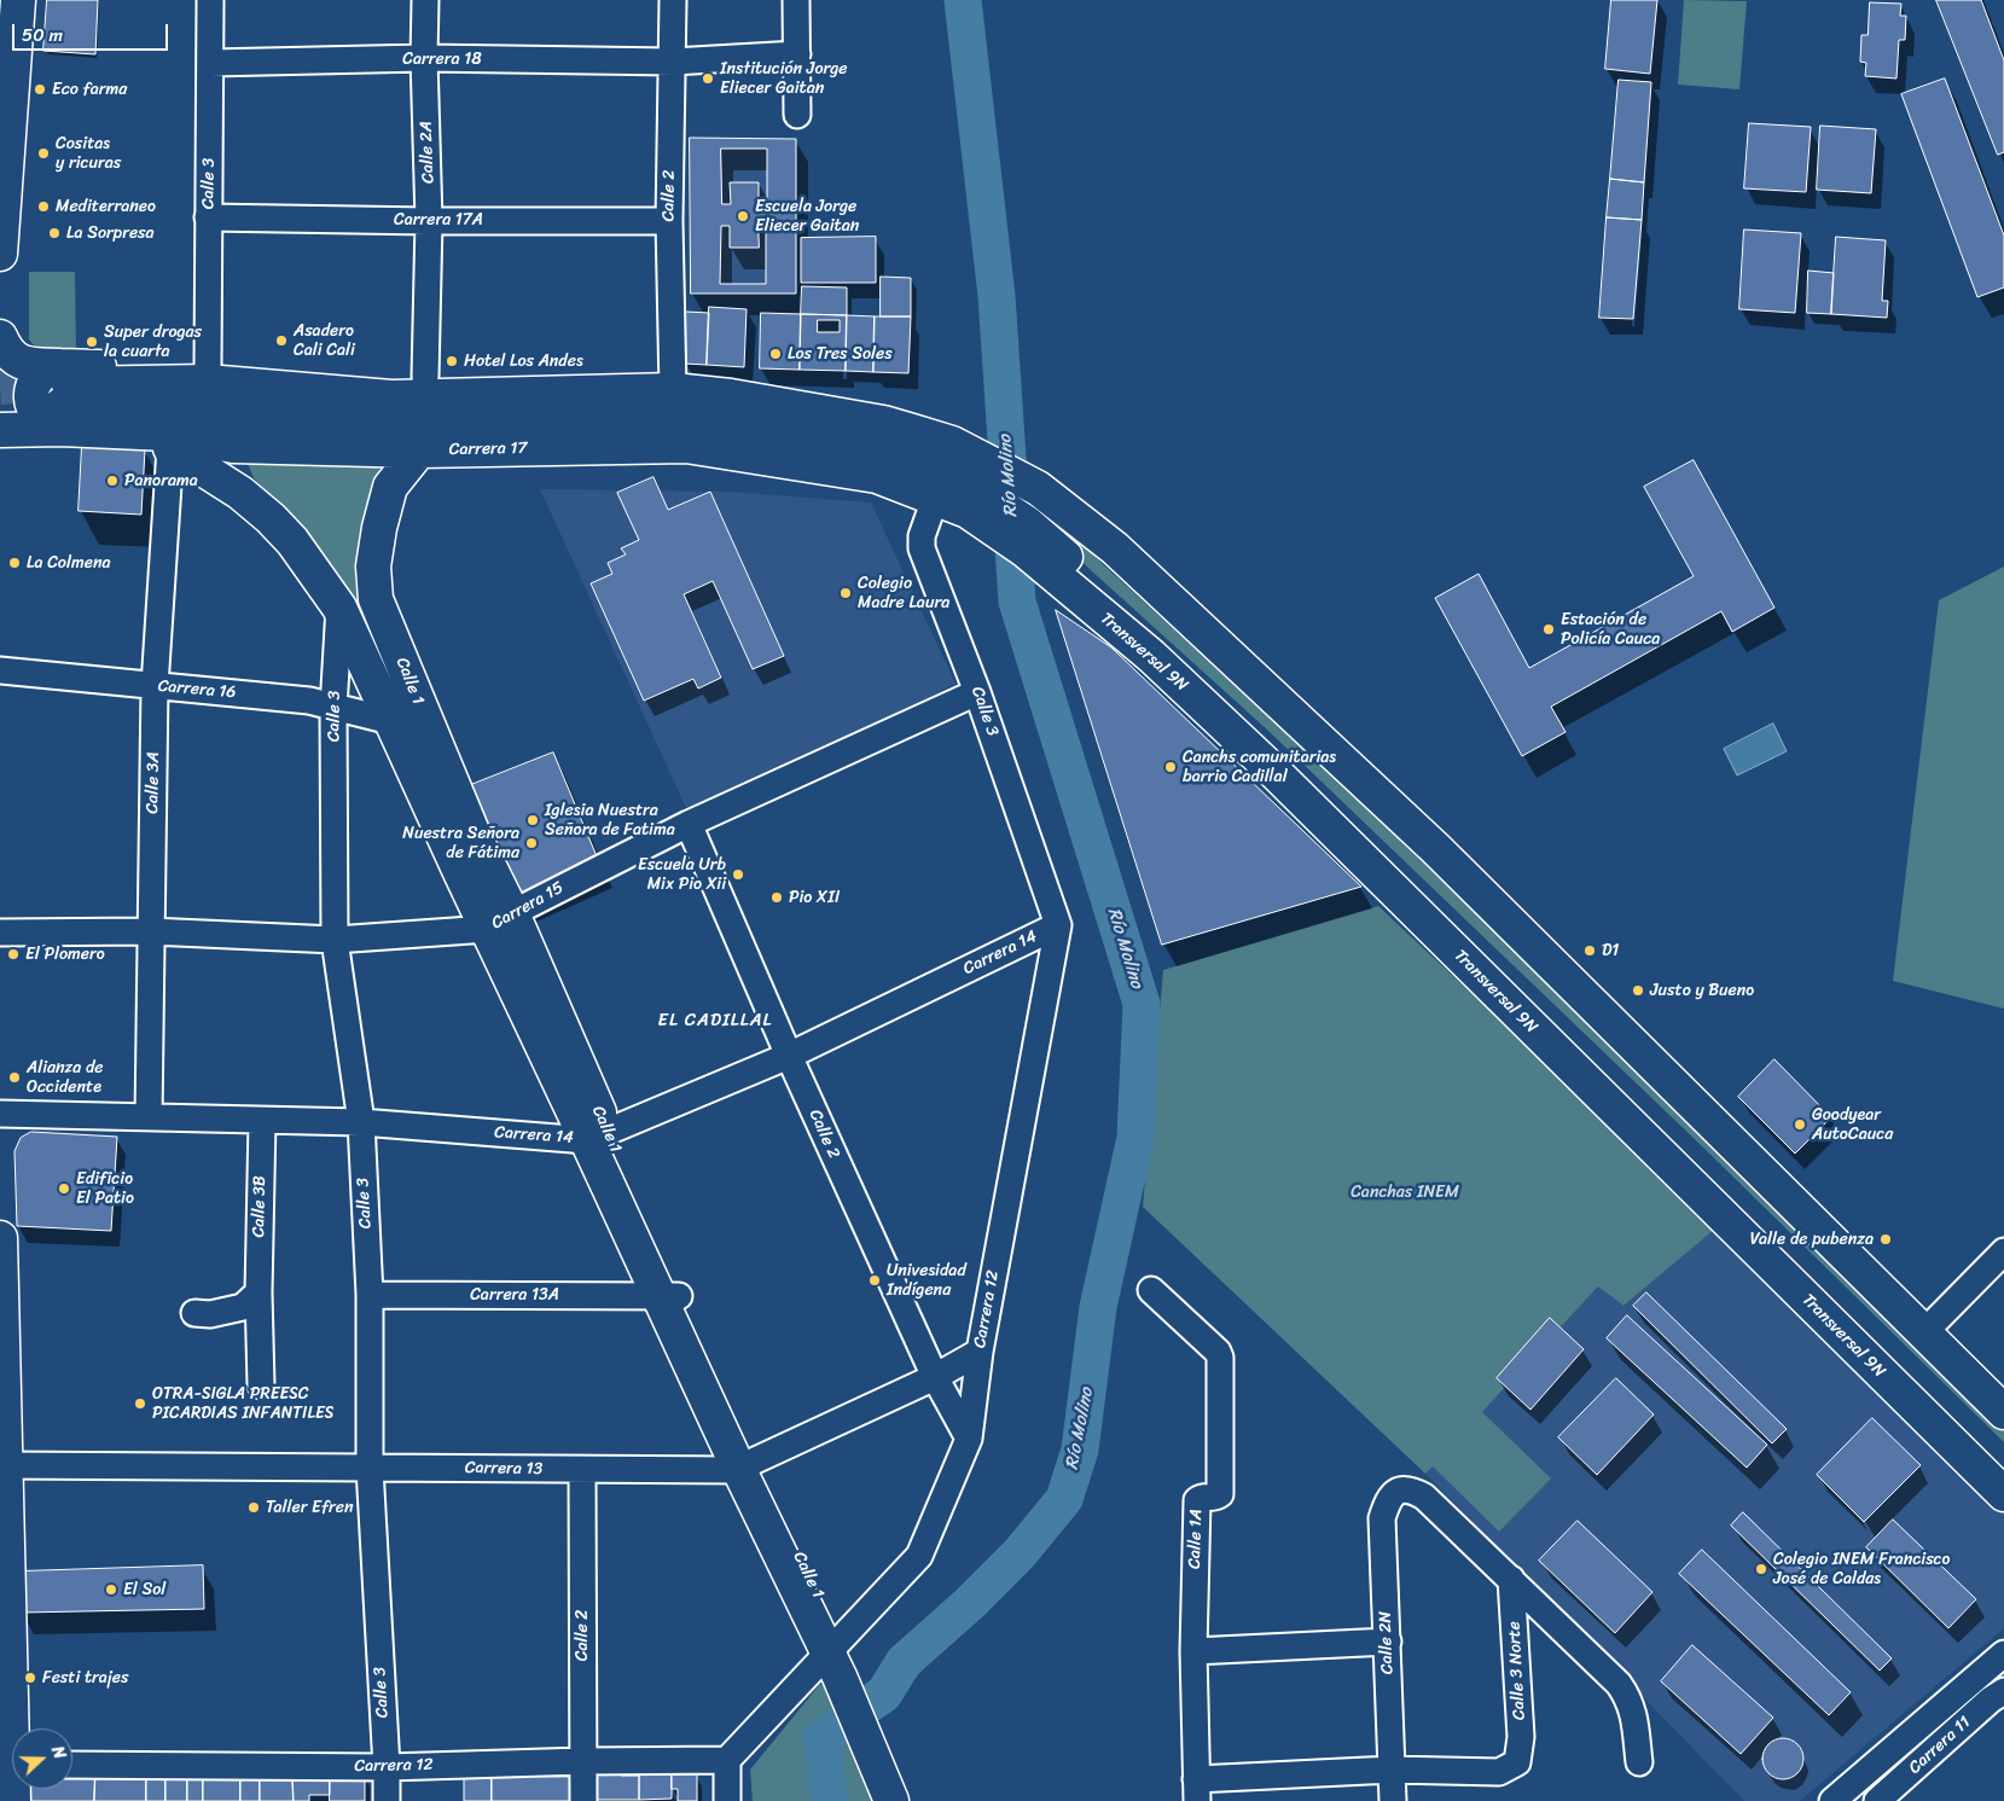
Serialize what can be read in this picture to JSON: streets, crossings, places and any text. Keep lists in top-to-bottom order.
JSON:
{
  "streets": {
    "main road": ["Carrera 17", "Transversal 9N", "Calle 1"],
    "street": [
      "Carrera 18",
      "Calle 2A",
      "Calle 3",
      "Calle 2",
      "Carrera 17A",
      "Carrera 16",
      "Calle 3A",
      "Carrera 15",
      "Carrera 14",
      "Calle 3B",
      "Carrera 13A",
      "Carrera 12",
      "Carrera 13",
      "Calle 1A",
      "Calle 2N",
      "Calle 3 Norte",
      "Carrera 11"
    ]
  },
  "crossings": [
    ["Carrera 18", "Calle 2A"],
    ["Carrera 18", "Calle 3"],
    ["Carrera 18", "Calle 2"],
    ["Calle 2A", "Carrera 17A"],
    ["Calle 3", "Carrera 17A"],
    ["Calle 3", "Carrera 17"],
    ["Calle 3", "Calle 1"],
    ["Calle 3", "Carrera 16"],
    ["Calle 3", "Carrera 15"],
    ["Calle 3", "Carrera 14"],
    ["Calle 3", "Carrera 13A"],
    ["Calle 3", "Carrera 12"],
    ["Calle 3", "Carrera 13"],
    ["Calle 2", "Carrera 17A"],
    ["Calle 2", "Carrera 17"],
    ["Calle 2", "Carrera 15"],
    ["Calle 2", "Carrera 14"],
    ["Calle 2", "Carrera 12"],
    ["Calle 2", "Carrera 13"],
    ["Carrera 17", "Transversal 9N"],
    ["Carrera 17", "Calle 1"],
    ["Carrera 17", "Calle 3A"],
    ["Calle 1", "Carrera 16"],
    ["Calle 1", "Calle 3A"],
    ["Calle 1", "Carrera 15"],
    ["Calle 1", "Carrera 14"],
    ["Calle 1", "Carrera 13A"],
    ["Calle 1", "Carrera 12"],
    ["Calle 1", "Carrera 13"],
    ["Carrera 16", "Calle 3A"],
    ["Calle 3A", "Carrera 15"],
    ["Calle 3A", "Carrera 14"],
    ["Carrera 14", "Calle 3B"],
    ["Carrera 14", "Carrera 12"],
    ["Carrera 12", "Carrera 13"],
    ["Calle 2N", "Calle 3 Norte"]
  ],
  "districts": ["EL CADILLAL"],
  "water": ["Río Molino"],
  "parks": ["Canchas INEM"],
  "places": [
    "Institución Jorge Eliecer Gaitan",
    "Eco farma",
    "Cositas y ricuras",
    "Mediterraneo",
    "Escuela Jorge Eliecer Gaitan",
    "La Sorpresa",
    "Asadero Cali Cali",
    "Super drogas la cuarta",
    "Los Tres Soles",
    "Hotel Los Andes",
    "Panorama",
    "La Colmena",
    "Colegio Madre Laura",
    "Estación de Policía Cauca",
    "Canchs comunitarias barrio Cadillal",
    "Iglesia Nuestra Señora de Fatima",
    "Nuestra Señora de Fátima",
    "Escuela Urb Mix Pio Xii",
    "Pio XII",
    "D1",
    "El Plomero",
    "Justo y Bueno",
    "Alianza de Occidente",
    "Goodyear AutoCauca",
    "Edificio El Patio",
    "Valle de pubenza",
    "Univesidad Indígena",
    "OTRA-SIGLA PREESC PICARDIAS INFANTILES",
    "Taller Efren",
    "Colegio INEM Francisco José de Caldas",
    "El Sol",
    "Festi trajes"
  ],
  "scale_bar": "50 m",
  "north": "right"
}
